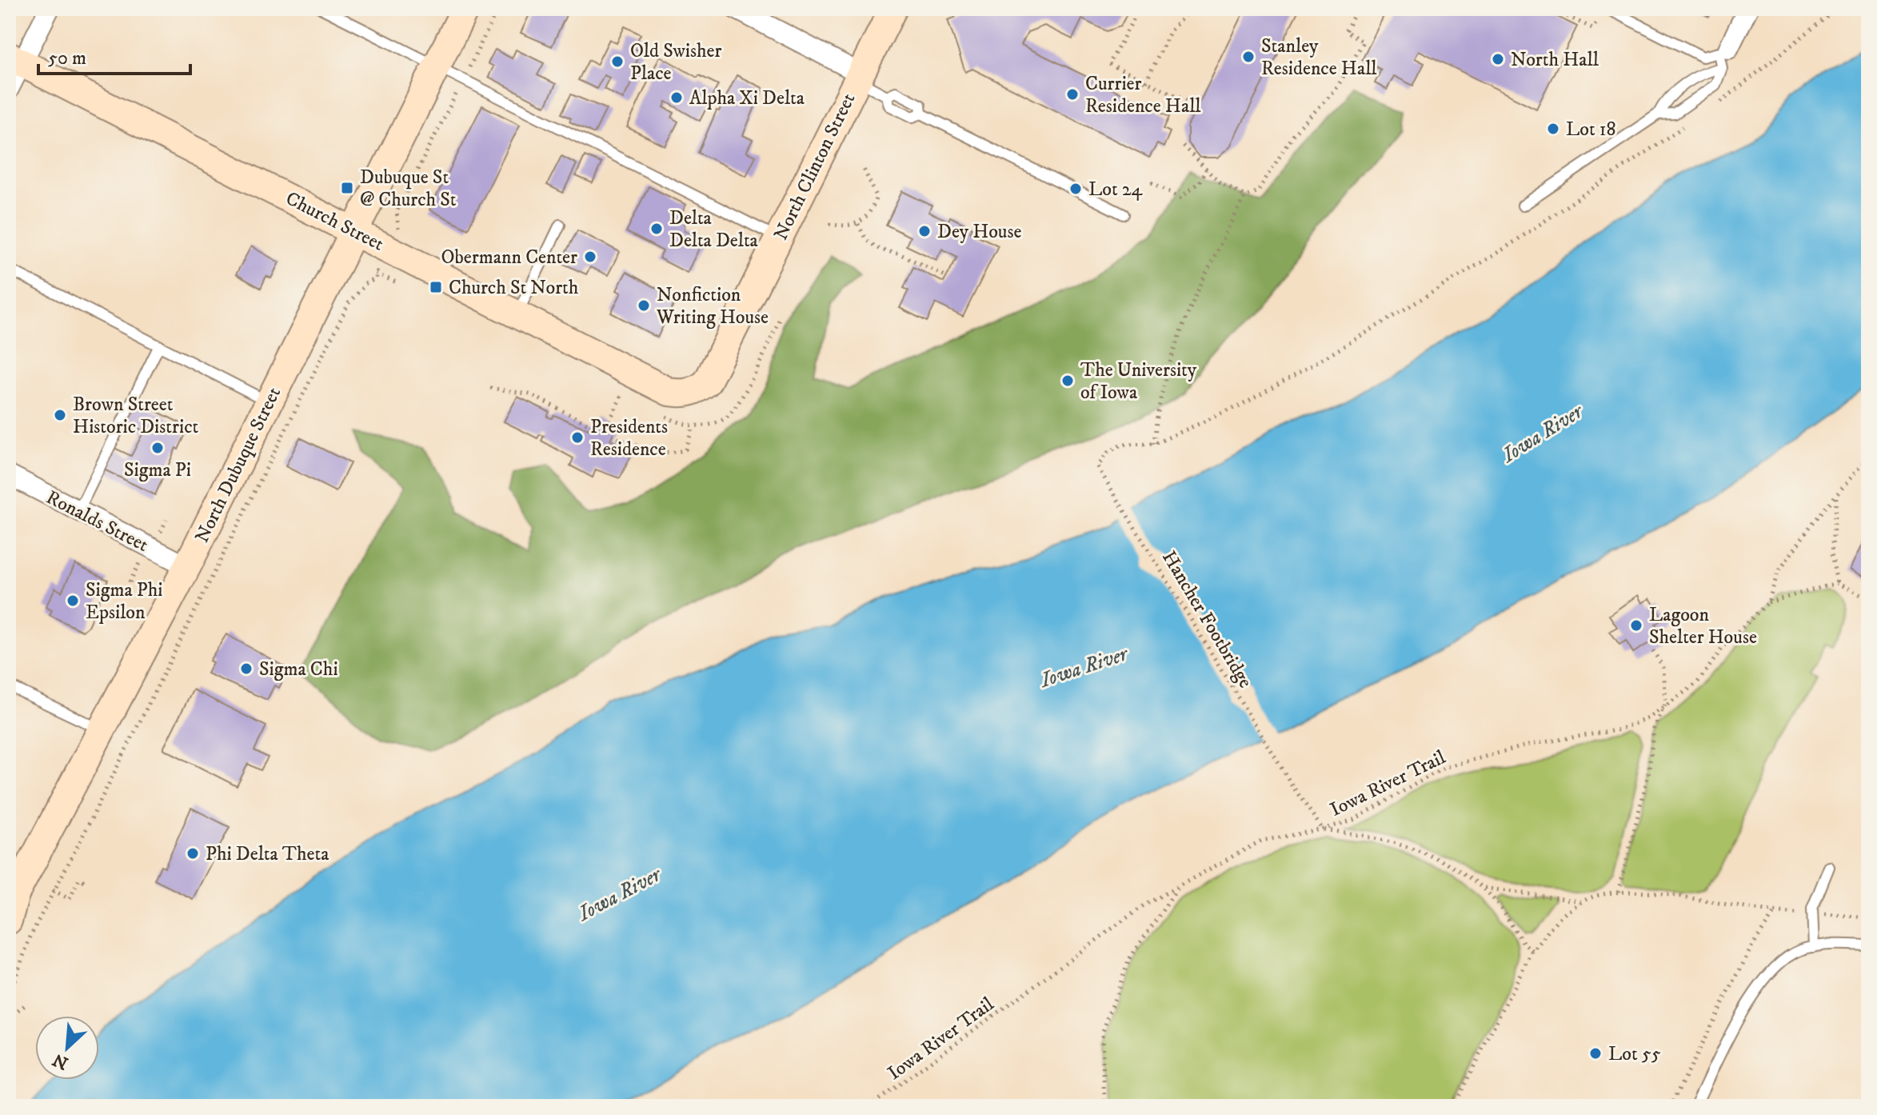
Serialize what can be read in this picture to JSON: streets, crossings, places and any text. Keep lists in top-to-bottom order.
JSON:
{
  "streets": {
    "street": [
      "North Clinton Street",
      "Church Street",
      "North Dubuque Street",
      "Ronalds Street"
    ],
    "path": ["Hancher Footbridge", "Iowa River Trail"]
  },
  "crossings": [
    ["North Clinton Street", "Church Street"],
    ["Church Street", "North Dubuque Street"],
    ["North Dubuque Street", "Ronalds Street"],
    ["Hancher Footbridge", "Iowa River Trail"]
  ],
  "water": ["Iowa River"],
  "places": {
    "other": [
      "Stanley Residence Hall",
      "North Hall",
      "Old Swisher Place",
      "Currier Residence Hall",
      "Alpha Xi Delta",
      "Lot 18",
      "Lot 24",
      "Delta Delta Delta",
      "Dey House",
      "Obermann Center",
      "Nonfiction Writing House",
      "The University of Iowa",
      "Brown Street Historic District",
      "Presidents Residence",
      "Sigma Pi",
      "Sigma Phi Epsilon",
      "Lagoon Shelter House",
      "Sigma Chi",
      "Phi Delta Theta",
      "Lot 55"
    ],
    "transit": ["Dubuque St @ Church St", "Church St North"]
  },
  "scale_bar": "50 m",
  "north": "bottom left"
}
